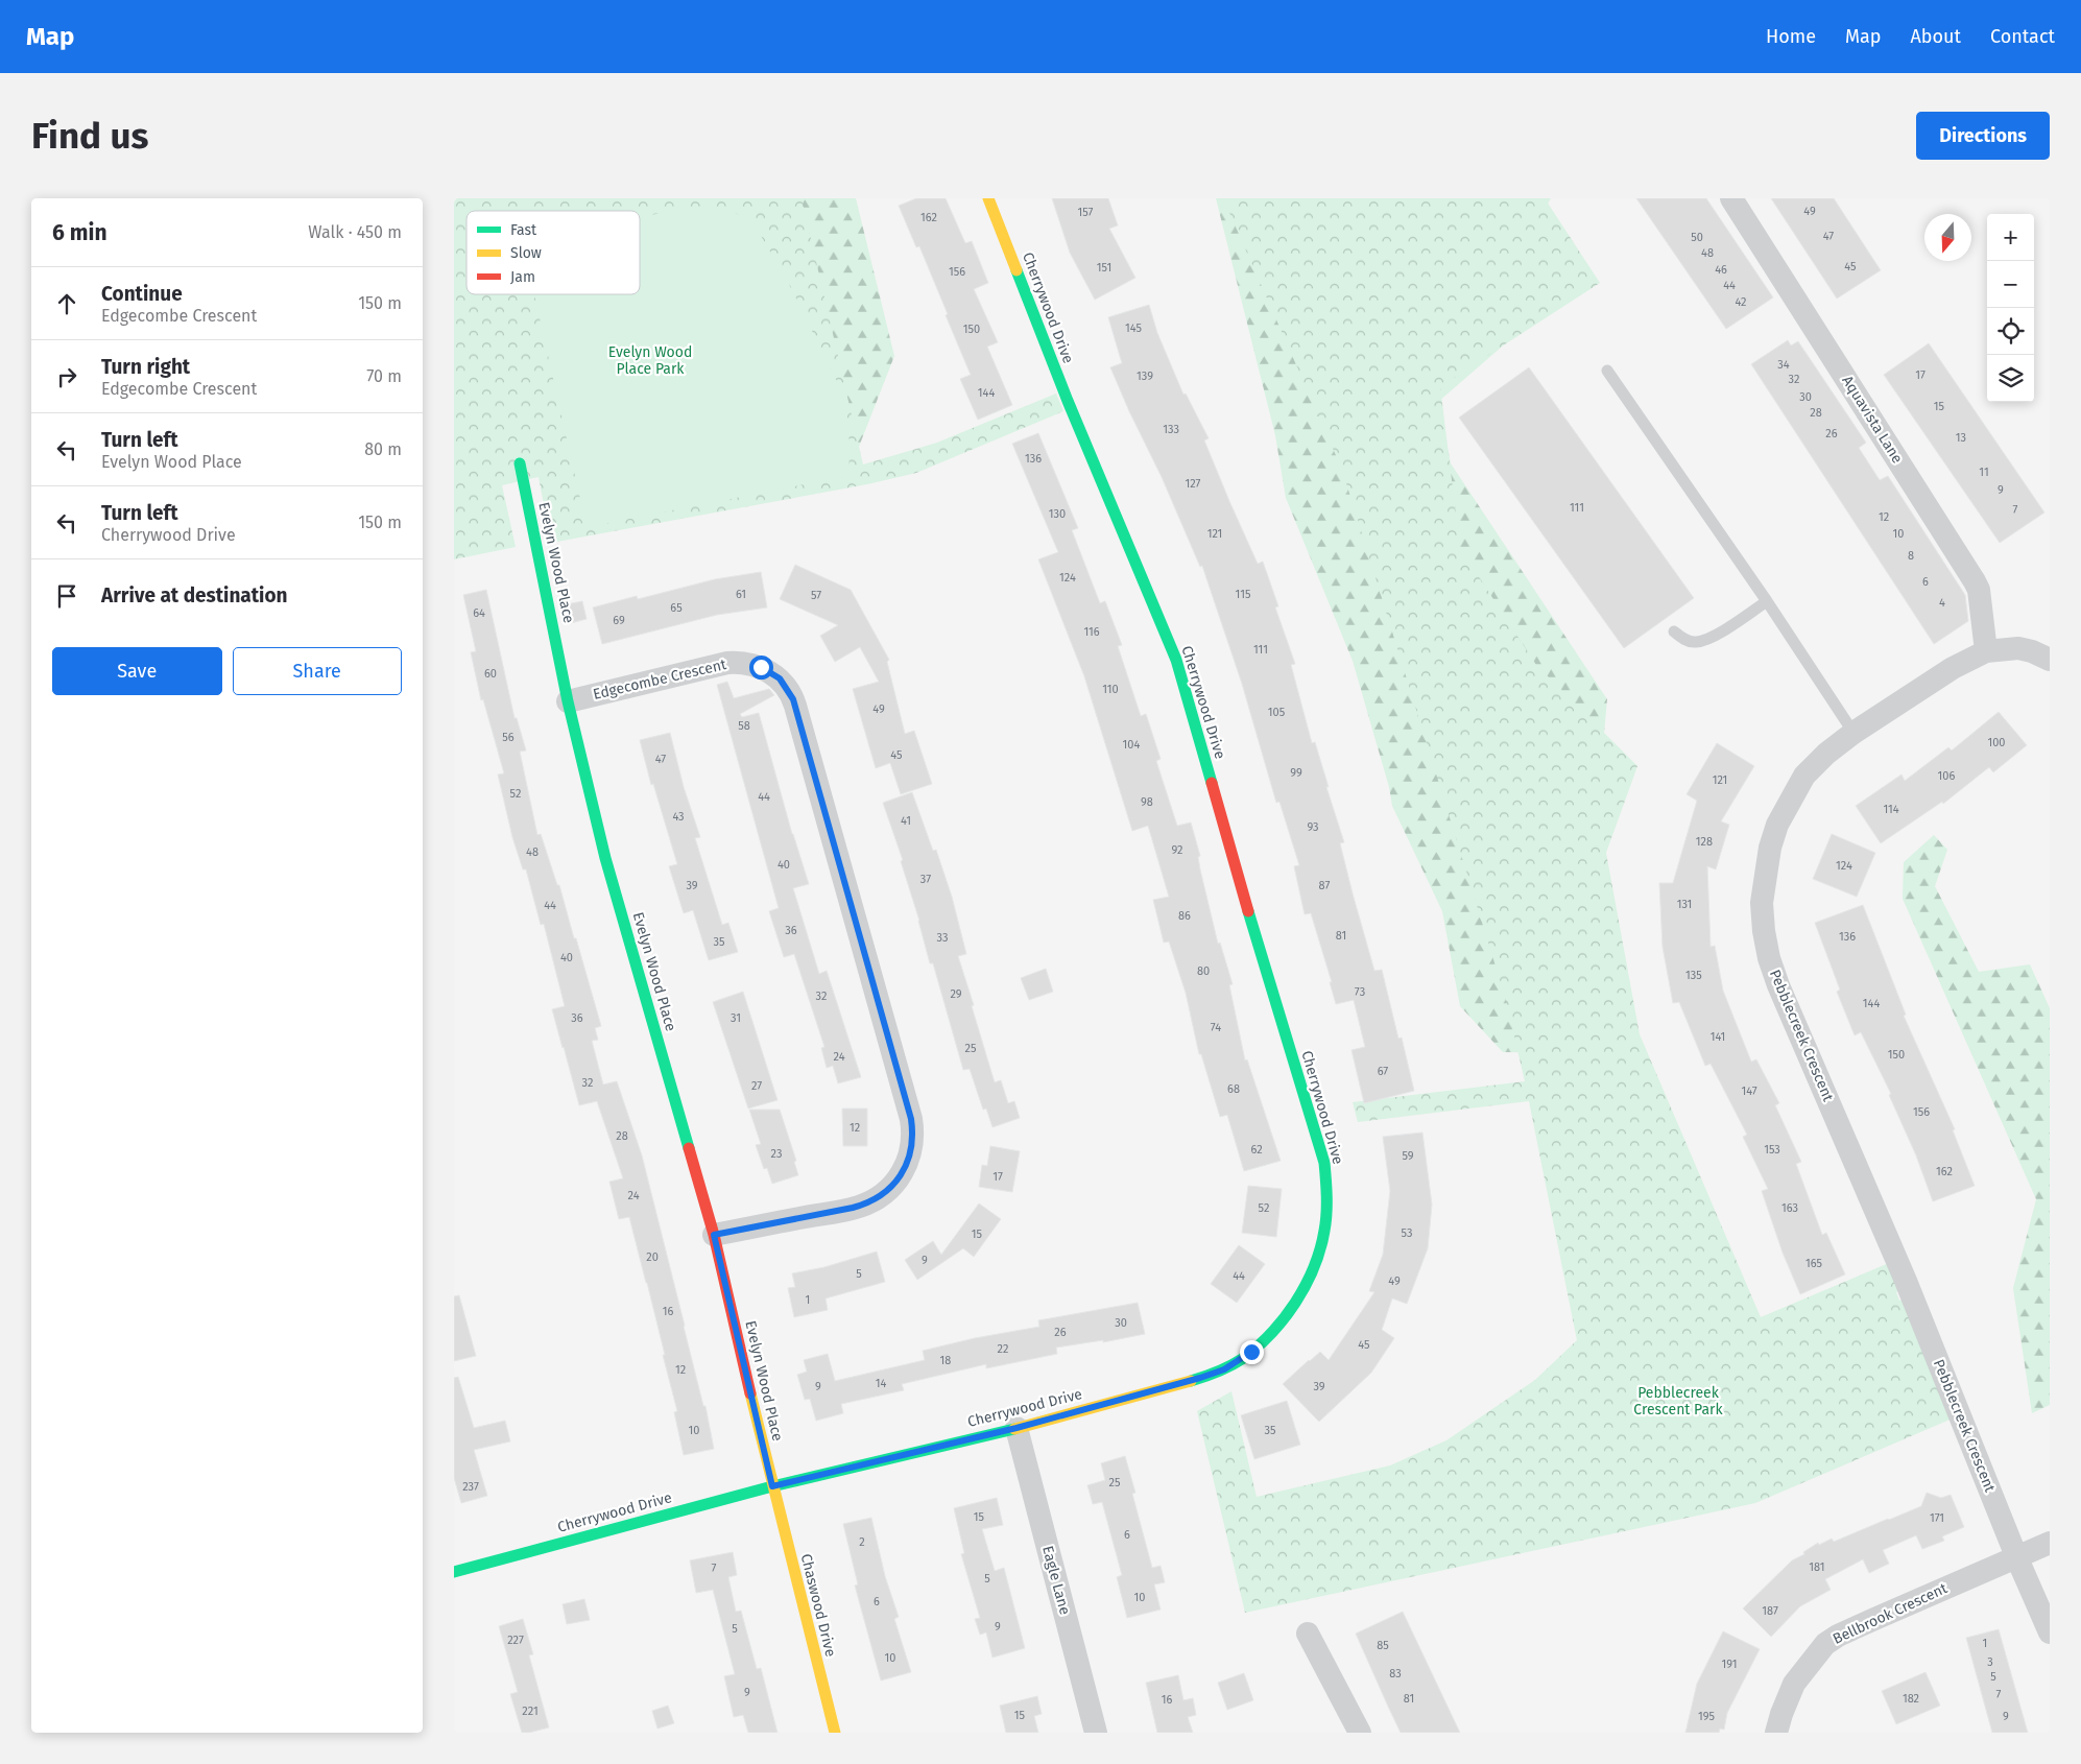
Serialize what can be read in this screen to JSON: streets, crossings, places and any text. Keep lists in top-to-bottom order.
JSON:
{
  "streets": {
    "street": [
      "Cherrywood Drive",
      "Aquavista Lane",
      "Evelyn Wood Place",
      "Edgecombe Crescent",
      "Pebblecreek Crescent",
      "Eagle Lane",
      "Chaswood Drive",
      "Bellbrook Crescent"
    ]
  },
  "crossings": [
    ["Cherrywood Drive", "Evelyn Wood Place"],
    ["Cherrywood Drive", "Eagle Lane"],
    ["Cherrywood Drive", "Chaswood Drive"],
    ["Aquavista Lane", "Pebblecreek Crescent"],
    ["Evelyn Wood Place", "Edgecombe Crescent"],
    ["Evelyn Wood Place", "Chaswood Drive"],
    ["Pebblecreek Crescent", "Bellbrook Crescent"]
  ],
  "parks": ["Evelyn Wood Place Park", "Pebblecreek Crescent Park"],
  "house_numbers": [
    "49",
    "157",
    "162",
    "47",
    "50",
    "48",
    "45",
    "151",
    "46",
    "156",
    "44",
    "42",
    "145",
    "150",
    "34",
    "17",
    "139",
    "32",
    "144",
    "30",
    "15",
    "28",
    "133",
    "26",
    "13",
    "136",
    "11",
    "127",
    "9",
    "111",
    "7",
    "130",
    "12",
    "121",
    "10",
    "8",
    "124",
    "6",
    "61",
    "115",
    "57",
    "4",
    "65",
    "64",
    "69",
    "116",
    "111",
    "60",
    "110",
    "49",
    "105",
    "58",
    "56",
    "100",
    "104",
    "45",
    "47",
    "99",
    "106",
    "121",
    "52",
    "44",
    "98",
    "114",
    "43",
    "41",
    "93",
    "128",
    "92",
    "48",
    "40",
    "124",
    "37",
    "39",
    "87",
    "131",
    "44",
    "86",
    "36",
    "81",
    "136",
    "33",
    "35",
    "40",
    "80",
    "135",
    "73",
    "29",
    "32",
    "144",
    "36",
    "31",
    "74",
    "141",
    "25",
    "150",
    "24",
    "67",
    "32",
    "27",
    "68",
    "147",
    "156",
    "12",
    "28",
    "62",
    "153",
    "23",
    "59",
    "162",
    "17",
    "24",
    "52",
    "163",
    "53",
    "15",
    "20",
    "9",
    "165",
    "5",
    "44",
    "49",
    "1",
    "16",
    "30",
    "26",
    "45",
    "22",
    "18",
    "12",
    "14",
    "9",
    "39",
    "10",
    "35",
    "25",
    "237",
    "15",
    "171",
    "6",
    "2",
    "181",
    "7",
    "5",
    "10",
    "6",
    "187",
    "9",
    "5",
    "227",
    "1",
    "85",
    "10",
    "3",
    "191",
    "83",
    "5",
    "9",
    "7",
    "81",
    "182",
    "16",
    "221",
    "15",
    "195",
    "9"
  ],
  "legend": ["Fast", "Slow", "Jam"],
  "north": "bottom",
  "page": {
    "header": "Map",
    "nav": [
      "Home",
      "Map",
      "About",
      "Contact"
    ],
    "buttons": [
      "Directions",
      ["Save", "Share"]
    ],
    "title": "Find us",
    "heading": ["6 min", "Walk · 450 m"],
    "map_buttons": ["+", "−"],
    "list": [
      ["Continue", "Edgecombe Crescent", "150 m"],
      ["Turn right", "Edgecombe Crescent", "70 m"],
      ["Turn left", "Evelyn Wood Place", "80 m"],
      ["Turn left", "Cherrywood Drive", "150 m"],
      "Arrive at destination"
    ]
  }
}
